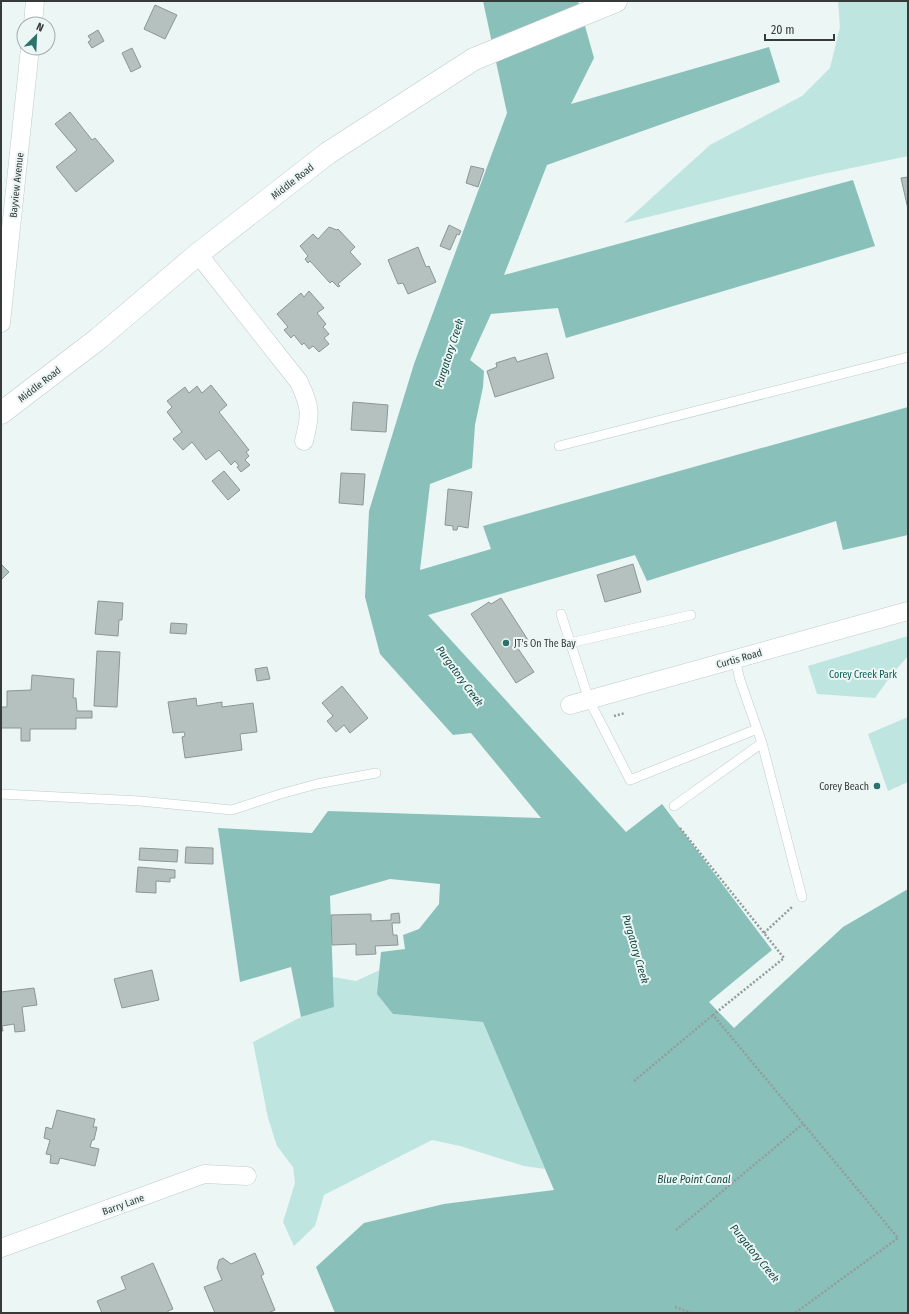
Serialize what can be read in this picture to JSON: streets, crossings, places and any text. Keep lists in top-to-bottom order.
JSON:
{
  "streets": {
    "main road": ["Middle Road"],
    "street": ["Bayview Avenue", "Curtis Road", "Barry Lane"]
  },
  "water": ["Purgatory Creek", "Blue Point Canal"],
  "parks": ["Corey Creek Park"],
  "places": ["JT's On The Bay", "Corey Beach"],
  "scale_bar": "20 m",
  "north": "top right"
}
